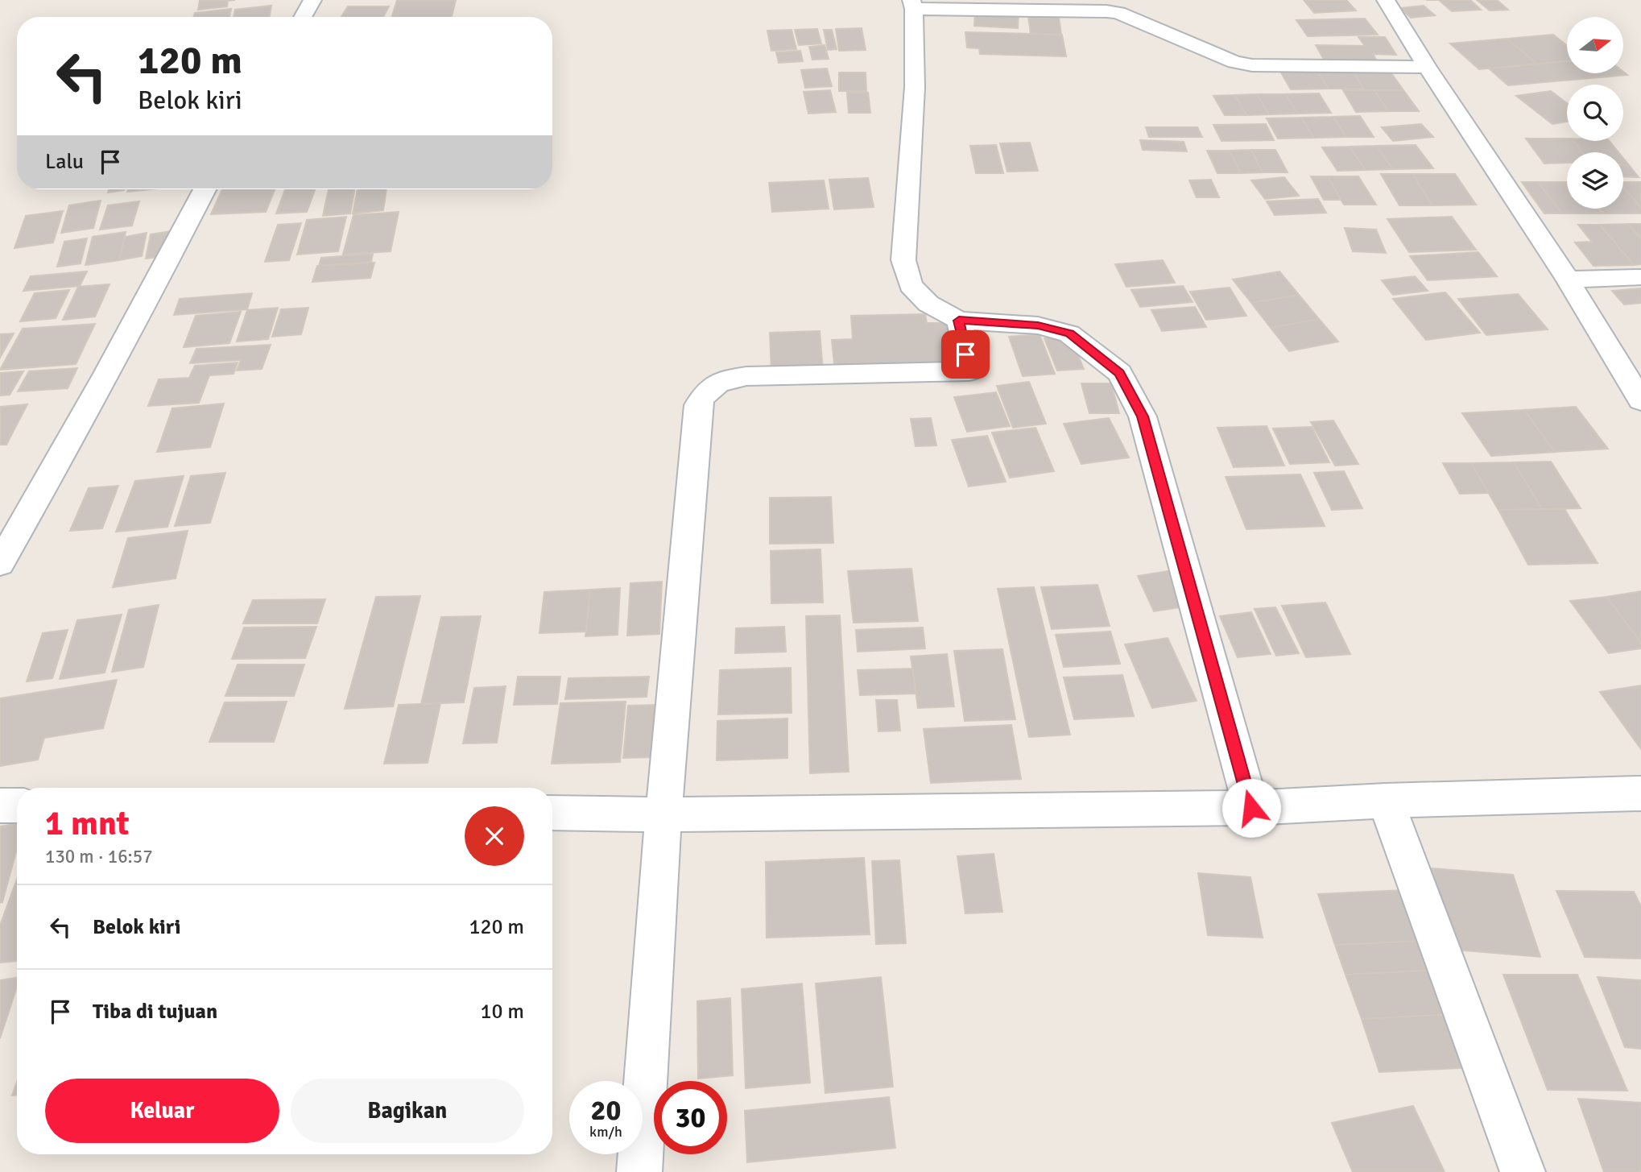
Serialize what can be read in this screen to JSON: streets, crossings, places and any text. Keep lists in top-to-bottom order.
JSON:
{
  "north": "right",
  "page": {
    "turn": ["120 m", "Belok kiri"],
    "then": "Lalu",
    "heading": ["1 mnt", "130 m · 16:57"],
    "list": [
      {
        "name": "Belok kiri",
        "value": "120 m"
      },
      {
        "name": "Tiba di tujuan",
        "value": "10 m"
      }
    ],
    "buttons": ["Keluar", "Bagikan"],
    "speed": "20 km/h",
    "limit": "30"
  }
}
